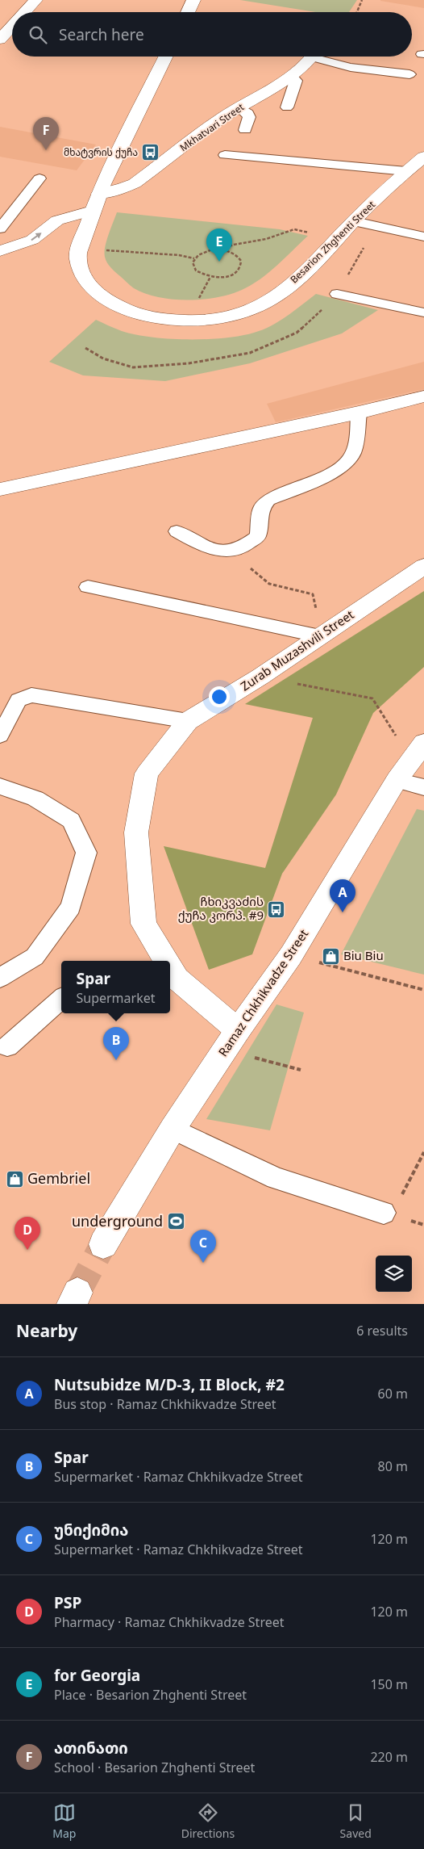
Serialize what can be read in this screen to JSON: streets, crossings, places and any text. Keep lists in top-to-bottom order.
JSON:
{
  "streets": {
    "street": [
      "Mkhatvari Street",
      "Besarion Zhghenti Street",
      "Zurab Muzashvili Street",
      "Ramaz Chkhikvadze Street"
    ]
  },
  "crossings": [
    ["Mkhatvari Street", "Besarion Zhghenti Street"],
    ["Zurab Muzashvili Street", "Ramaz Chkhikvadze Street"]
  ],
  "places": {
    "bus stop": ["მხატვრის ქუჩა", "ჩხიკვაძის ქუჩა კორპ. #9"],
    "shop": ["Biu Biu", "Gembriel"],
    "sports": ["underground"]
  },
  "page": {
    "search": "Search here",
    "pins": [
      "F",
      "E",
      "A",
      "B",
      "D",
      "C"
    ],
    "popup": ["Spar", "Supermarket"],
    "heading": ["Nearby", "6 results"],
    "list": [
      {
        "mark": "A",
        "name": "Nutsubidze M/D-3, II Block, #2",
        "note": "Bus stop · Ramaz Chkhikvadze Street",
        "value": "60 m"
      },
      {
        "mark": "B",
        "name": "Spar",
        "note": "Supermarket · Ramaz Chkhikvadze Street",
        "value": "80 m"
      },
      {
        "mark": "C",
        "name": "უნიქიმია",
        "note": "Supermarket · Ramaz Chkhikvadze Street",
        "value": "120 m"
      },
      {
        "mark": "D",
        "name": "PSP",
        "note": "Pharmacy · Ramaz Chkhikvadze Street",
        "value": "120 m"
      },
      {
        "mark": "E",
        "name": "for Georgia",
        "note": "Place · Besarion Zhghenti Street",
        "value": "150 m"
      },
      {
        "mark": "F",
        "name": "ათინათი",
        "note": "School · Besarion Zhghenti Street",
        "value": "220 m"
      }
    ],
    "nav": ["Map", "Directions", "Saved"]
  }
}
